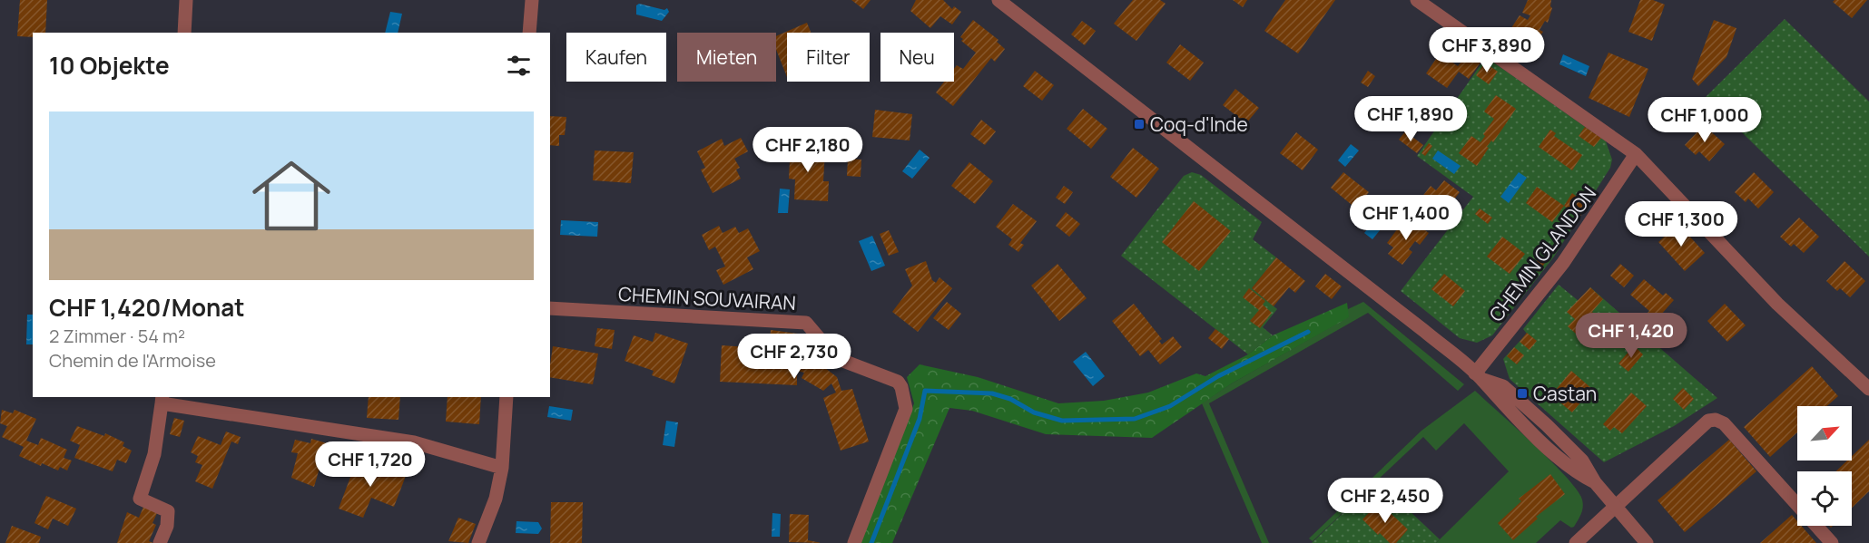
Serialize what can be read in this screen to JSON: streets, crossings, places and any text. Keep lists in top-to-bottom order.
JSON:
{
  "streets": {
    "street": ["CHEMIN GLANDON", "CHEMIN SOUVAIRAN"]
  },
  "places": {
    "transit": ["Coq-d'Inde", "Castan"]
  },
  "north": "top right",
  "page": {
    "price": [
      "CHF 3,890",
      "CHF 1,890",
      "CHF 1,000",
      "CHF 2,180",
      "CHF 1,400",
      "CHF 1,300",
      "CHF 1,420",
      "CHF 2,730",
      "CHF 1,720",
      "CHF 2,450"
    ],
    "chip": [
      "Kaufen",
      "Mieten",
      "Filter",
      "Neu"
    ],
    "heading": "10 Objekte",
    "list": [
      {
        "name": "CHF 1,420/Monat",
        "note": "2 Zimmer · 54 m² · Chemin de l'Armoise"
      }
    ]
  }
}
